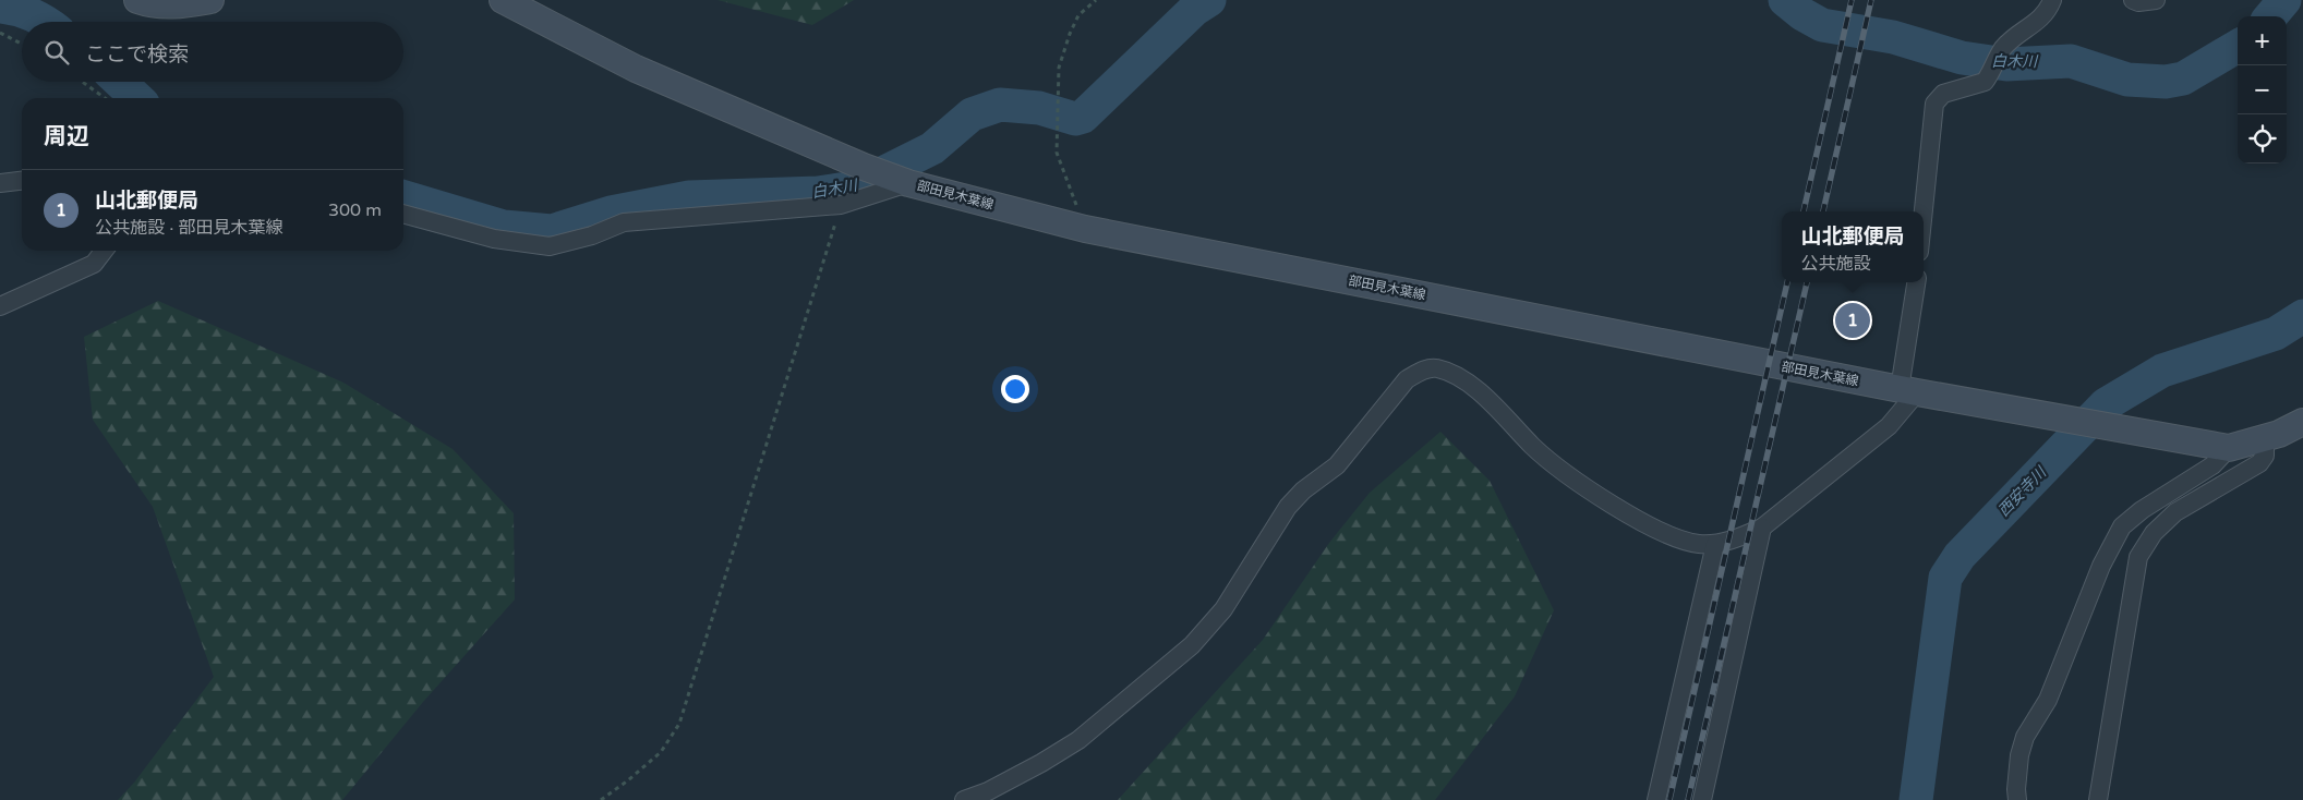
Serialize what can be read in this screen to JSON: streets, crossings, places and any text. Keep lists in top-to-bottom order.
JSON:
{
  "streets": {
    "main road": ["部田見木葉線"]
  },
  "water": ["白木川", "西安寺川"],
  "page": {
    "map_buttons": ["+", "−"],
    "search": "ここで検索",
    "heading": "周辺",
    "list": [
      {
        "mark": "1",
        "name": "山北郵便局",
        "note": "公共施設 · 部田見木葉線",
        "value": "300 m"
      }
    ],
    "popup": ["山北郵便局", "公共施設"],
    "pins": "1"
  }
}
